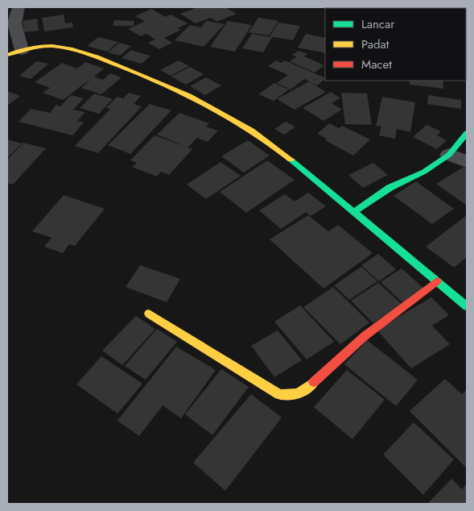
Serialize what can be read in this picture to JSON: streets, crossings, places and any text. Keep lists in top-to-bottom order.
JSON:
{
  "legend": ["Lancar", "Padat", "Macet"]
}
